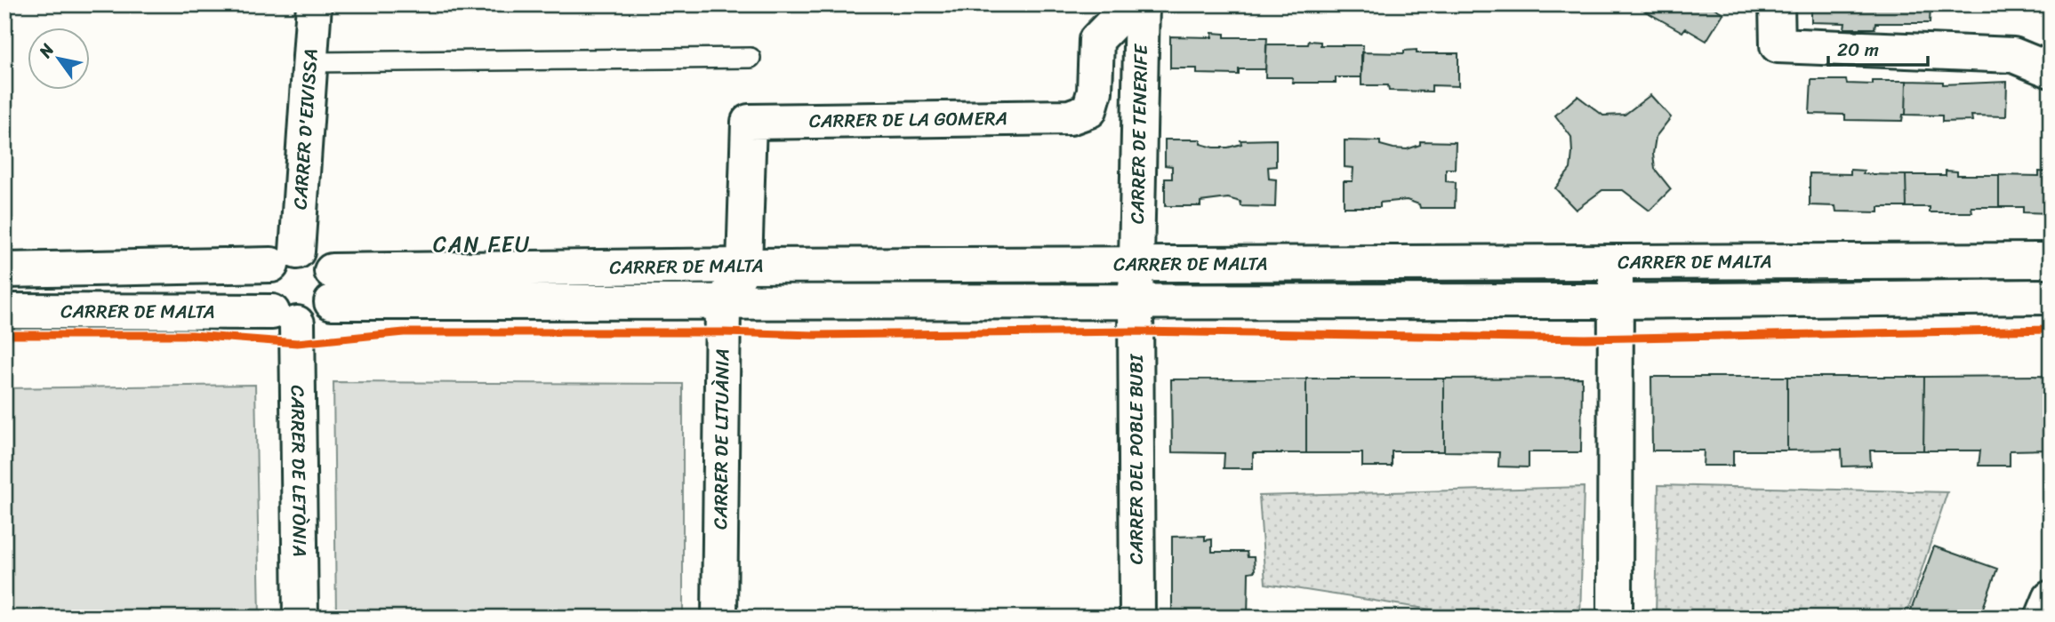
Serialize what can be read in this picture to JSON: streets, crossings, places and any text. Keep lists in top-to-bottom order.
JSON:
{
  "streets": {
    "street": [
      "CARRER DE LA GOMERA",
      "CARRER D'EIVISSA",
      "CARRER DE TENERIFE",
      "CARRER DE MALTA",
      "CARRER DE LITUÀNIA",
      "CARRER DEL POBLE BUBI",
      "CARRER DE LETÒNIA"
    ]
  },
  "crossings": [
    ["CARRER DE LA GOMERA", "CARRER DE MALTA"],
    ["CARRER D'EIVISSA", "CARRER DE MALTA"],
    ["CARRER D'EIVISSA", "CARRER DE LETÒNIA"],
    ["CARRER DE TENERIFE", "CARRER DE MALTA"],
    ["CARRER DE TENERIFE", "CARRER DEL POBLE BUBI"],
    ["CARRER DE MALTA", "CARRER DE LITUÀNIA"],
    ["CARRER DE MALTA", "CARRER DEL POBLE BUBI"],
    ["CARRER DE MALTA", "CARRER DE LETÒNIA"]
  ],
  "districts": ["CAN FEU"],
  "scale_bar": "20 m",
  "north": "top left"
}
